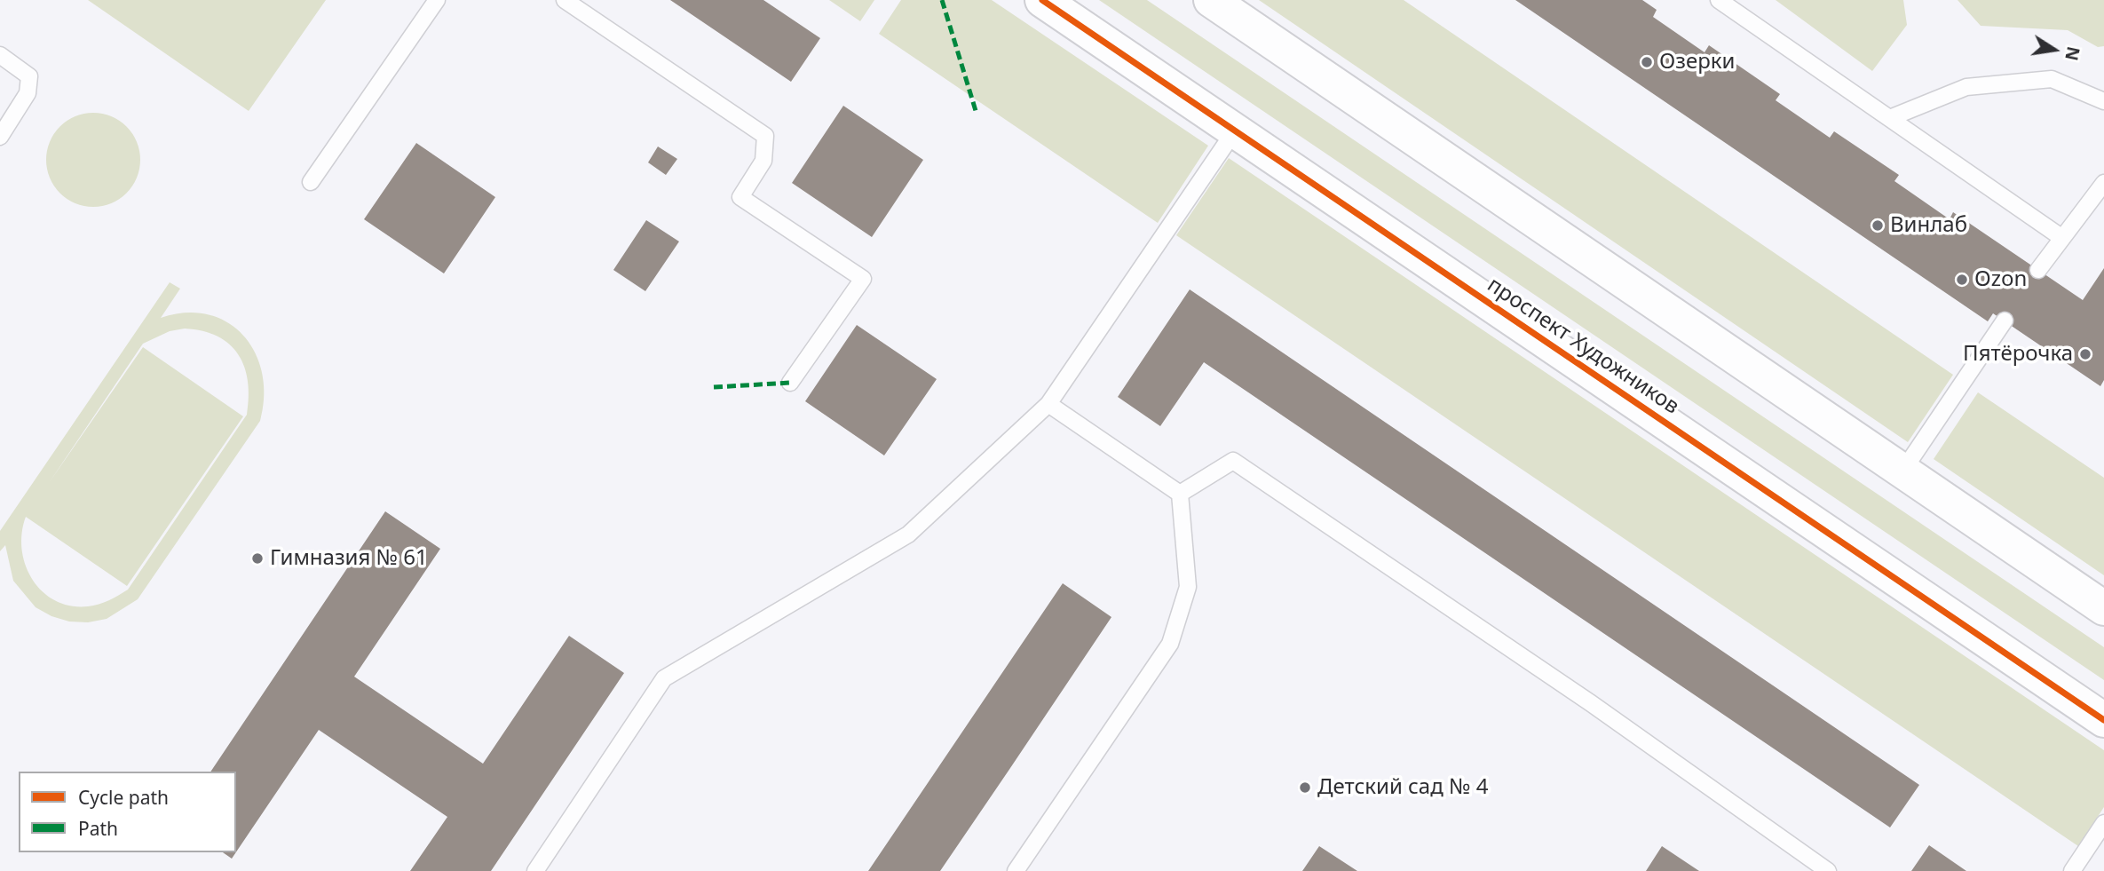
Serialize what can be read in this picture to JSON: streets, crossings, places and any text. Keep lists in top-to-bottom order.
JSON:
{
  "streets": {
    "street": ["проспект Художников"]
  },
  "places": [
    "Озерки",
    "Винлаб",
    "Ozon",
    "Пятёрочка",
    "Гимназия № 61",
    "Детский сад № 4"
  ],
  "legend": ["Cycle path", "Path"],
  "north": "right"
}
